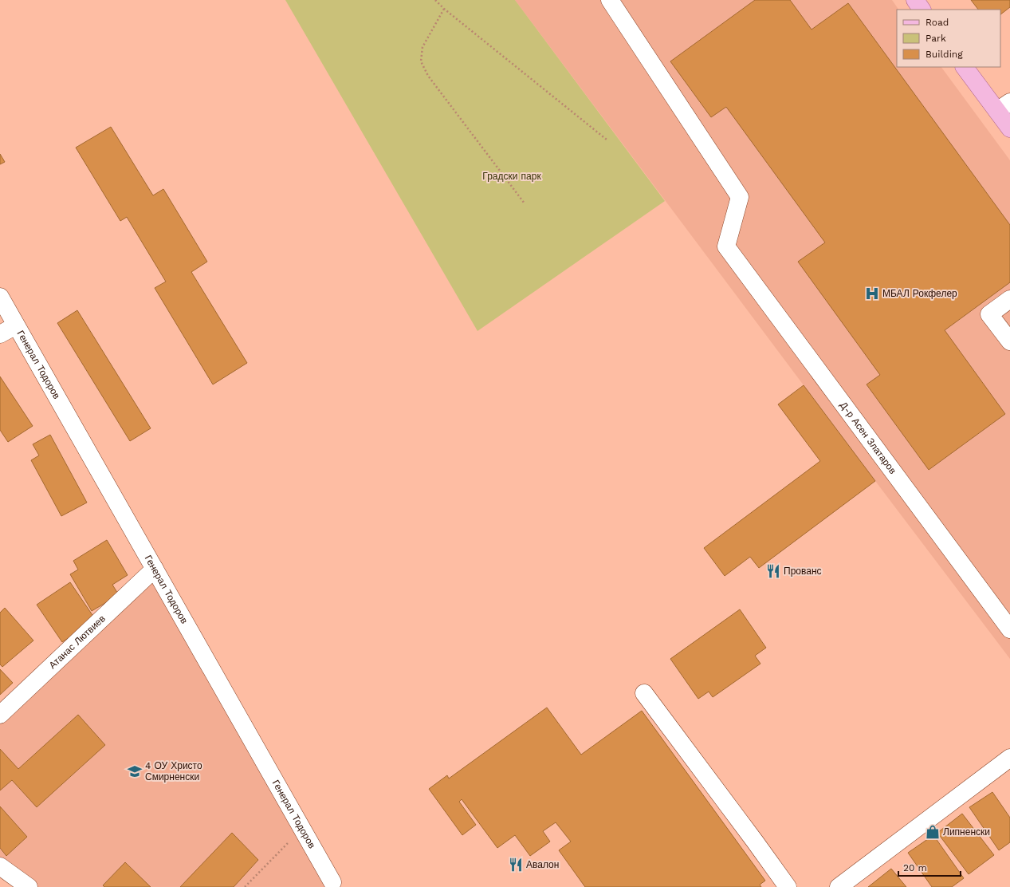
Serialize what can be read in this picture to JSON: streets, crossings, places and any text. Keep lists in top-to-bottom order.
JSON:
{
  "streets": {
    "street": ["Генерал Тодоров", "Д-р Асен Златаров", "Атанас Лютвиев"]
  },
  "crossings": [
    ["Генерал Тодоров", "Атанас Лютвиев"]
  ],
  "parks": ["Градски парк"],
  "places": {
    "hospital": ["МБАЛ Рокфелер"],
    "restaurant": ["Прованс", "Авалон"],
    "school or university": ["4 ОУ Христо Смирненски"],
    "shop": ["Липненски"]
  },
  "legend": ["Road", "Park", "Building"],
  "scale_bar": "20 m"
}
